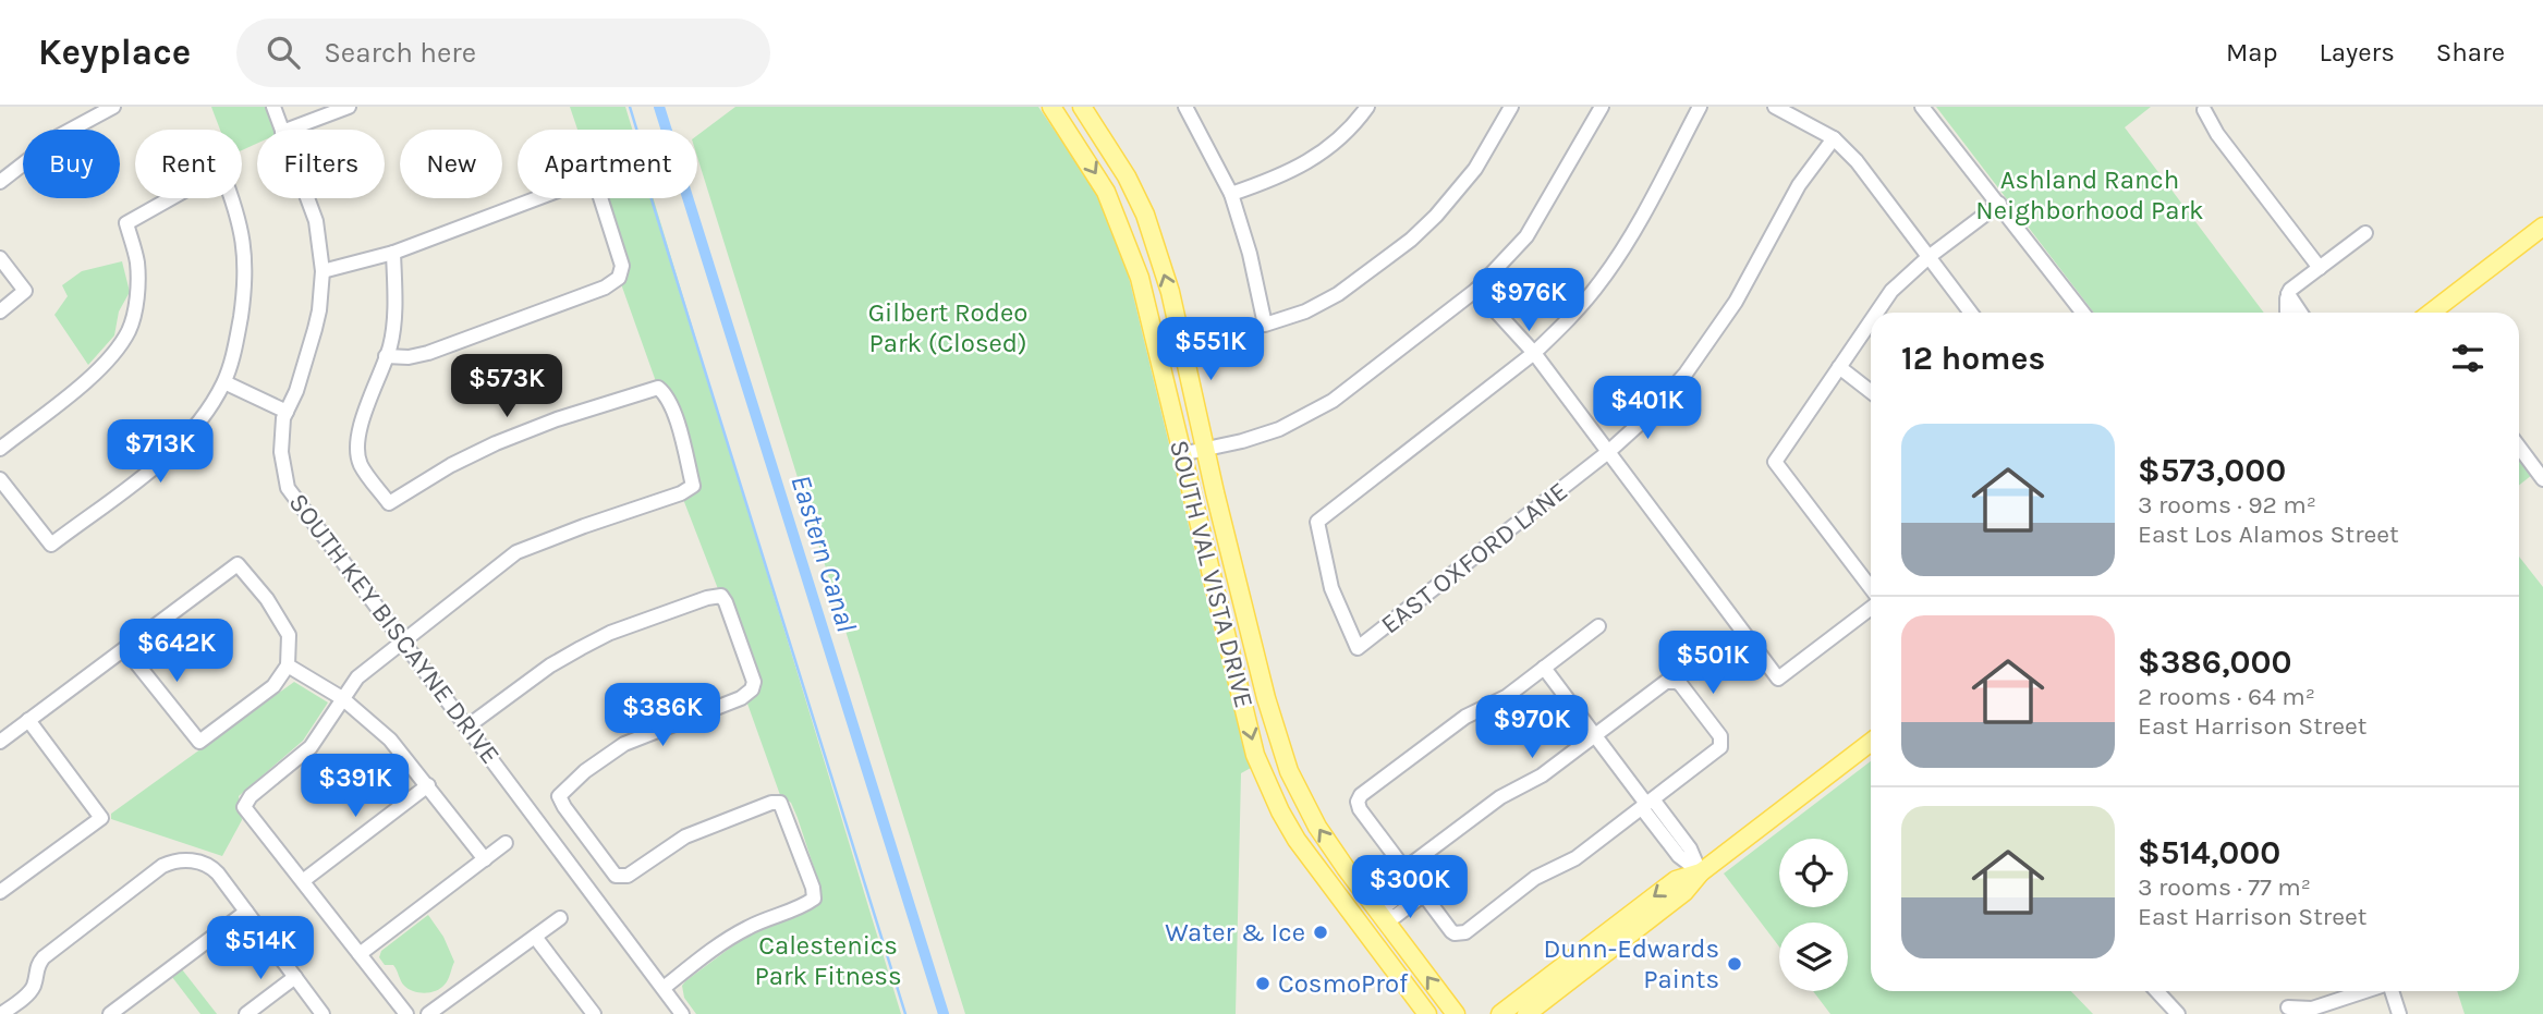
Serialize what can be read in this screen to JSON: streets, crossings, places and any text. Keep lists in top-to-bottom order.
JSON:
{
  "streets": {
    "main road": ["SOUTH VAL VISTA DRIVE"],
    "street": ["EAST OXFORD LANE", "SOUTH KEY BISCAYNE DRIVE"]
  },
  "water": ["Eastern Canal"],
  "parks": ["Ashland Ranch Neighborhood Park", "Gilbert Rodeo Park (Closed)", "Calestenics Park Fitness"],
  "places": ["Water & Ice", "Dunn-Edwards Paints", "CosmoProf"],
  "page": {
    "header": "Keyplace",
    "search": "Search here",
    "nav": ["Map", "Layers", "Share"],
    "chip": [
      "Buy",
      "Rent",
      "Filters",
      "New",
      "Apartment"
    ],
    "price": [
      "$976K",
      "$551K",
      "$573K",
      "$401K",
      "$713K",
      "$642K",
      "$501K",
      "$386K",
      "$970K",
      "$391K",
      "$300K",
      "$514K"
    ],
    "heading": "12 homes",
    "list": [
      {
        "name": "$573,000",
        "note": "3 rooms · 92 m² · East Los Alamos Street"
      },
      {
        "name": "$386,000",
        "note": "2 rooms · 64 m² · East Harrison Street"
      },
      {
        "name": "$514,000",
        "note": "3 rooms · 77 m² · East Harrison Street"
      }
    ]
  }
}
